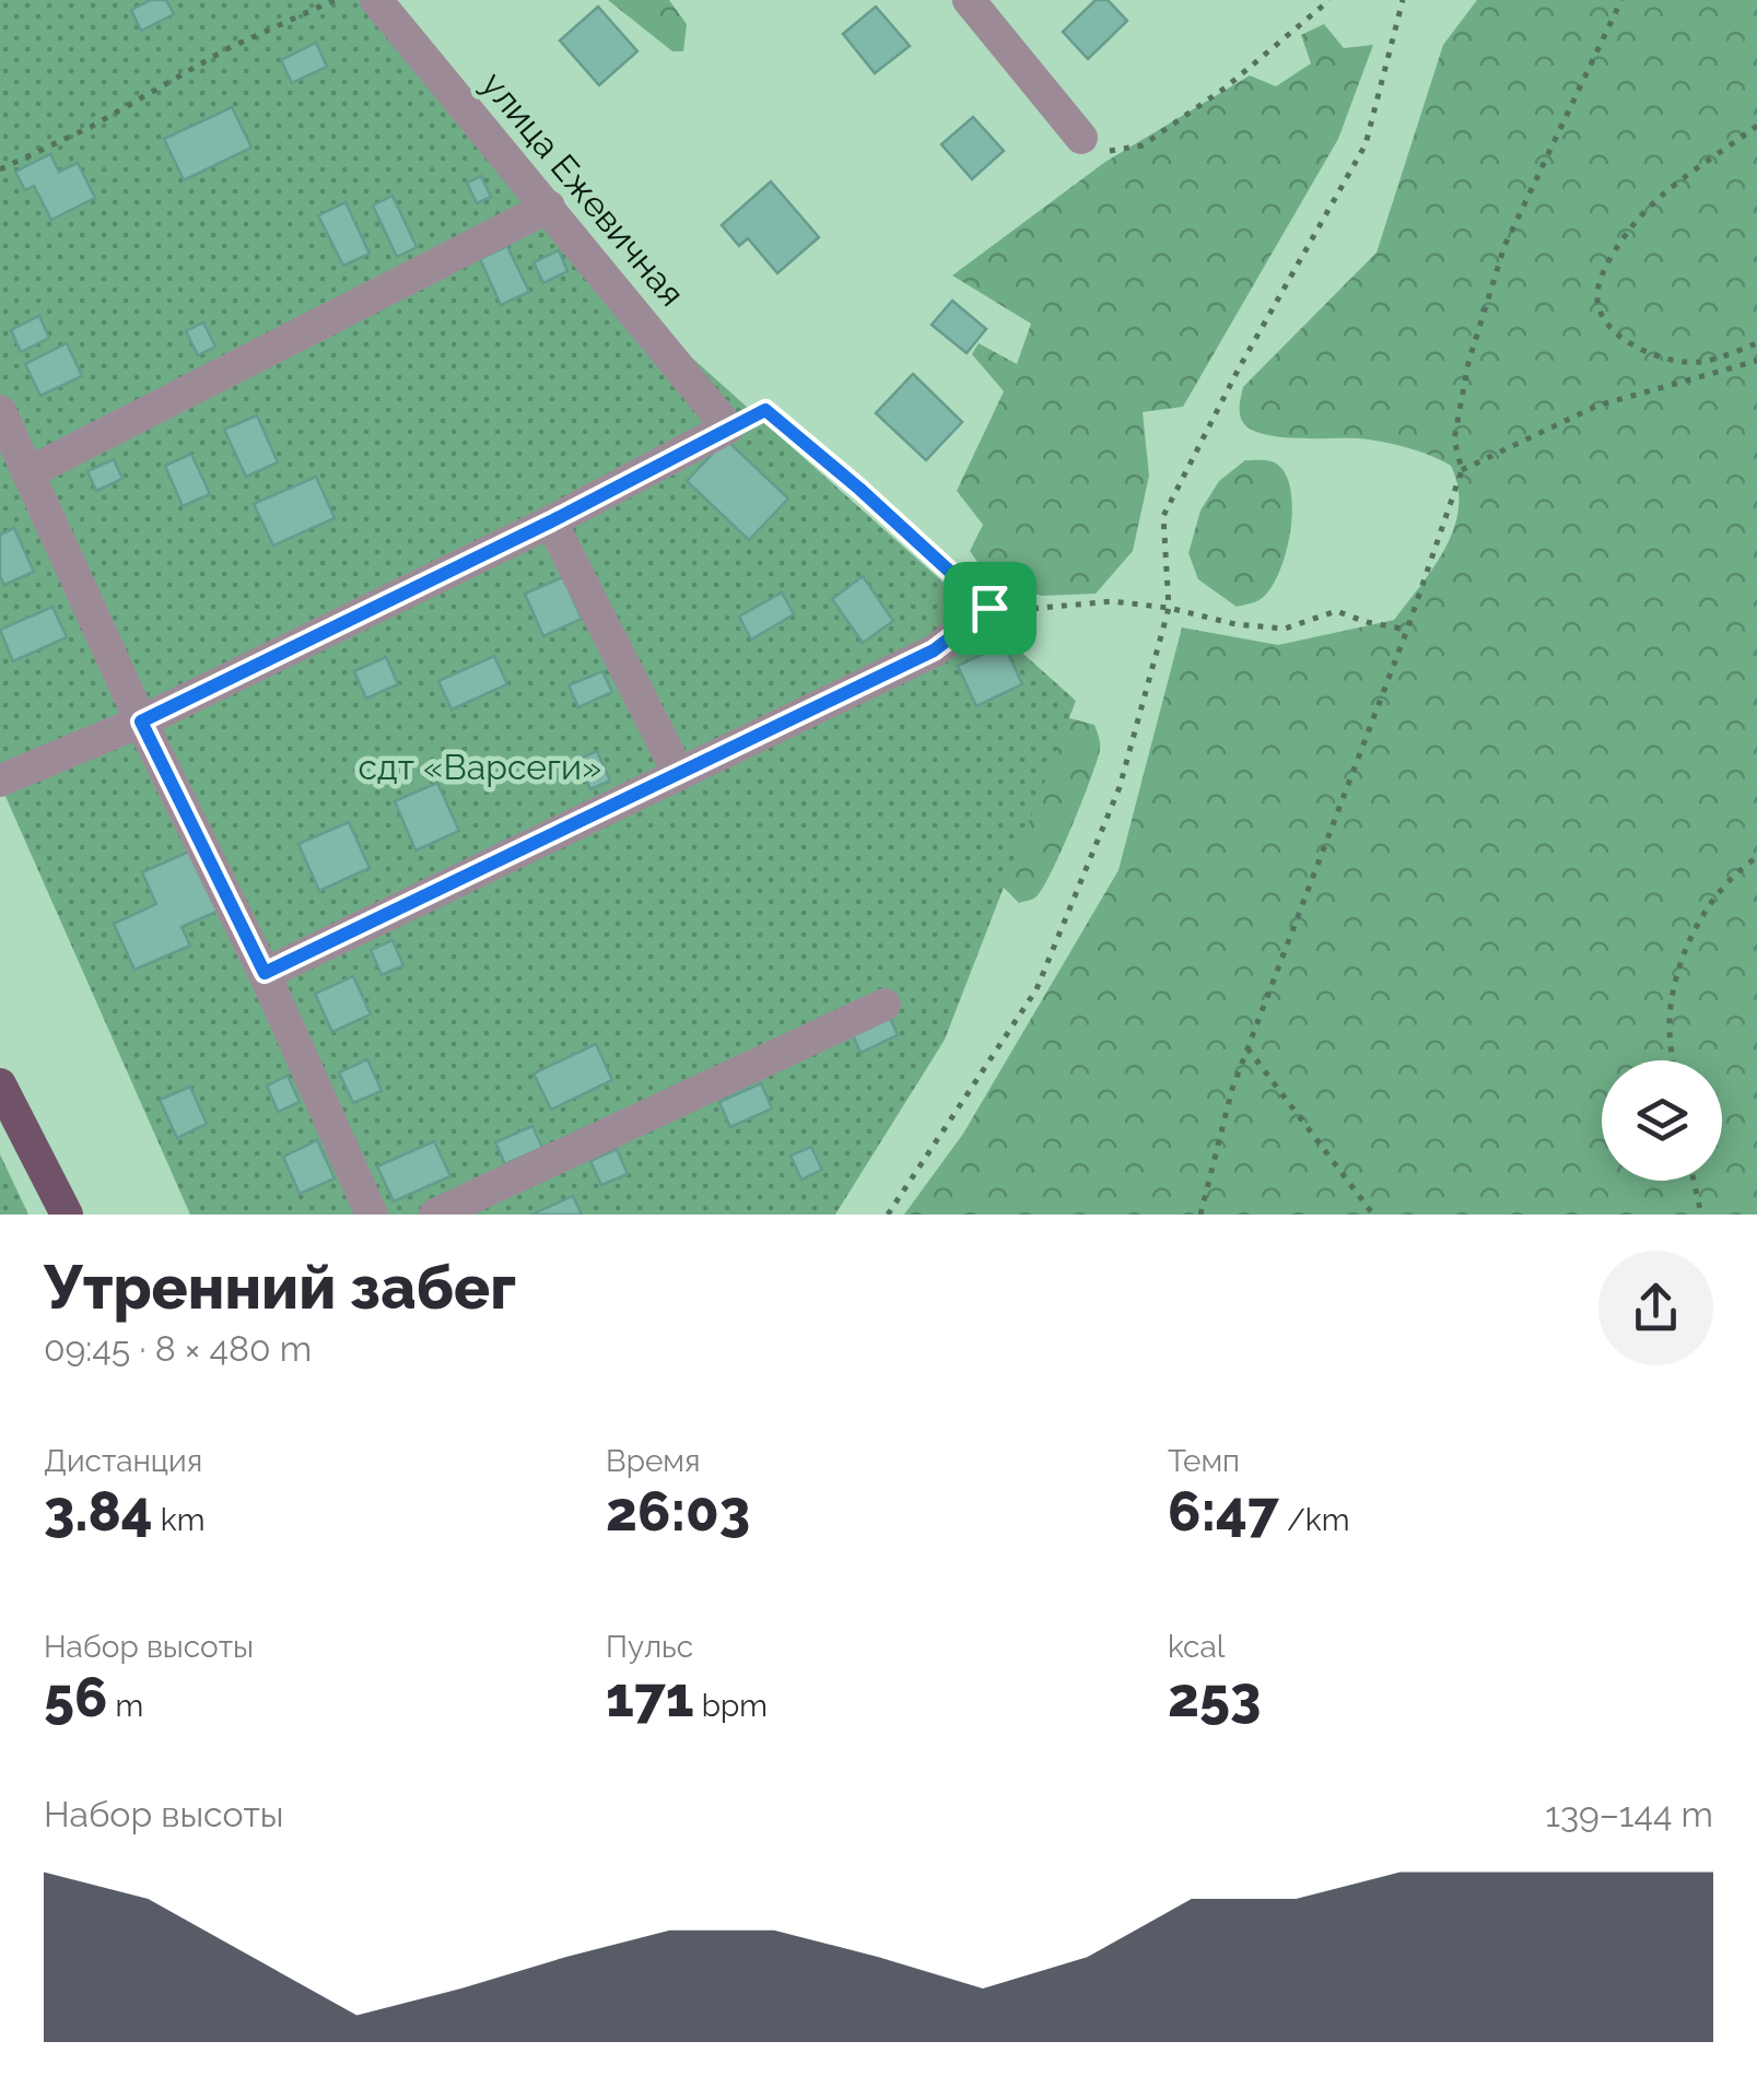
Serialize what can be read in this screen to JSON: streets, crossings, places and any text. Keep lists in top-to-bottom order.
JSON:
{
  "streets": {
    "street": ["улица Ежевичная"]
  },
  "parks": ["сдт «Варсеги»"],
  "page": {
    "heading": ["Утренний забег", "09:45 · 8 × 480 m"],
    "stats": [
      ["Дистанция", "3.84 km"],
      ["Время", "26:03"],
      ["Темп", "6:47 /km"],
      ["Набор высоты", "56 m"],
      ["Пульс", "171 bpm"],
      ["kcal", "253"]
    ],
    "chart": ["Набор высоты", "139–144 m"]
  }
}
